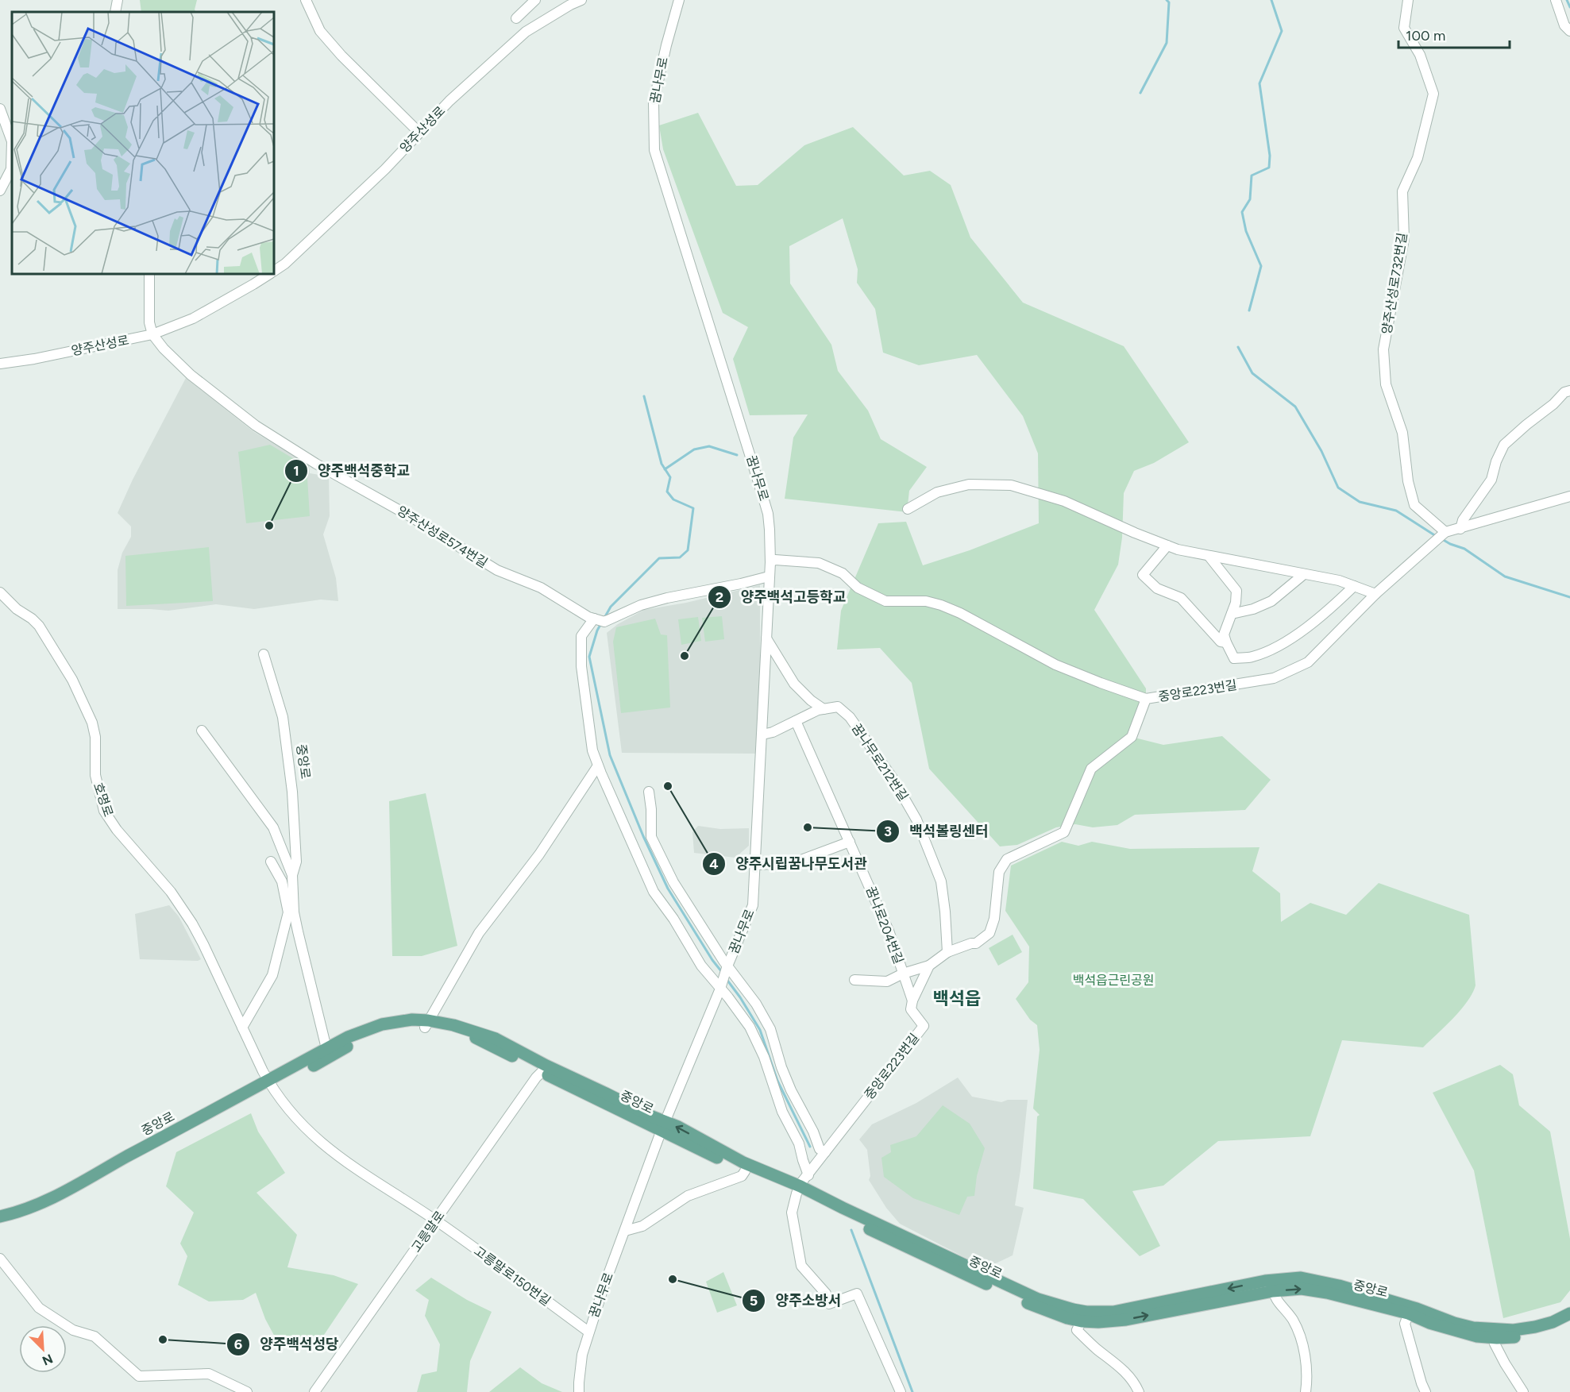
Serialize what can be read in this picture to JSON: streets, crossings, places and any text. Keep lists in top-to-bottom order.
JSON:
{
  "streets": {
    "main road": ["중앙로"],
    "street": [
      "꿈나무로",
      "양주산성로",
      "양주산성로732번길",
      "양주산성로574번길",
      "중앙로223번길",
      "꿈나무로212번길",
      "호명로",
      "꿈나로204번길",
      "고릉말로",
      "고릉말로150번길"
    ]
  },
  "crossings": [
    ["꿈나무로", "중앙로"],
    ["꿈나무로", "꿈나무로212번길"],
    ["꿈나무로", "고릉말로150번길"],
    ["양주산성로", "양주산성로574번길"],
    ["양주산성로732번길", "중앙로223번길"],
    ["중앙로223번길", "꿈나무로212번길"],
    ["중앙로223번길", "꿈나로204번길"],
    ["중앙로", "호명로"],
    ["중앙로", "고릉말로"],
    ["고릉말로", "고릉말로150번길"]
  ],
  "districts": ["백석읍"],
  "parks": ["백석읍근린공원"],
  "places": [
    "양주백석중학교",
    "양주백석고등학교",
    "양주시립꿈나무도서관",
    "백석볼링센터",
    "양주소방서",
    "양주백석성당"
  ],
  "scale_bar": "100 m",
  "north": "bottom right"
}
